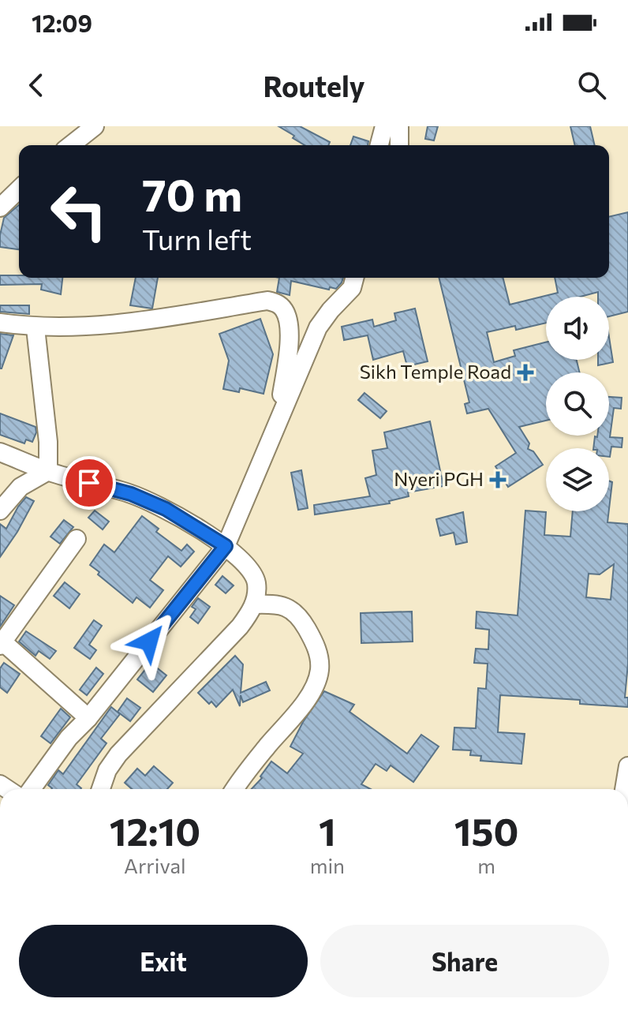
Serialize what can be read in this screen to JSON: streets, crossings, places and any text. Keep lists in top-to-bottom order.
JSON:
{
  "places": {
    "health": ["Sikh Temple Road", "Nyeri PGH"]
  },
  "page": {
    "status": "12:09",
    "header": "Routely",
    "turn": ["70 m", "Turn left"],
    "eta": [
      "12:10",
      "Arrival",
      "1",
      "min",
      "150",
      "m"
    ],
    "buttons": ["Exit", "Share"]
  }
}
